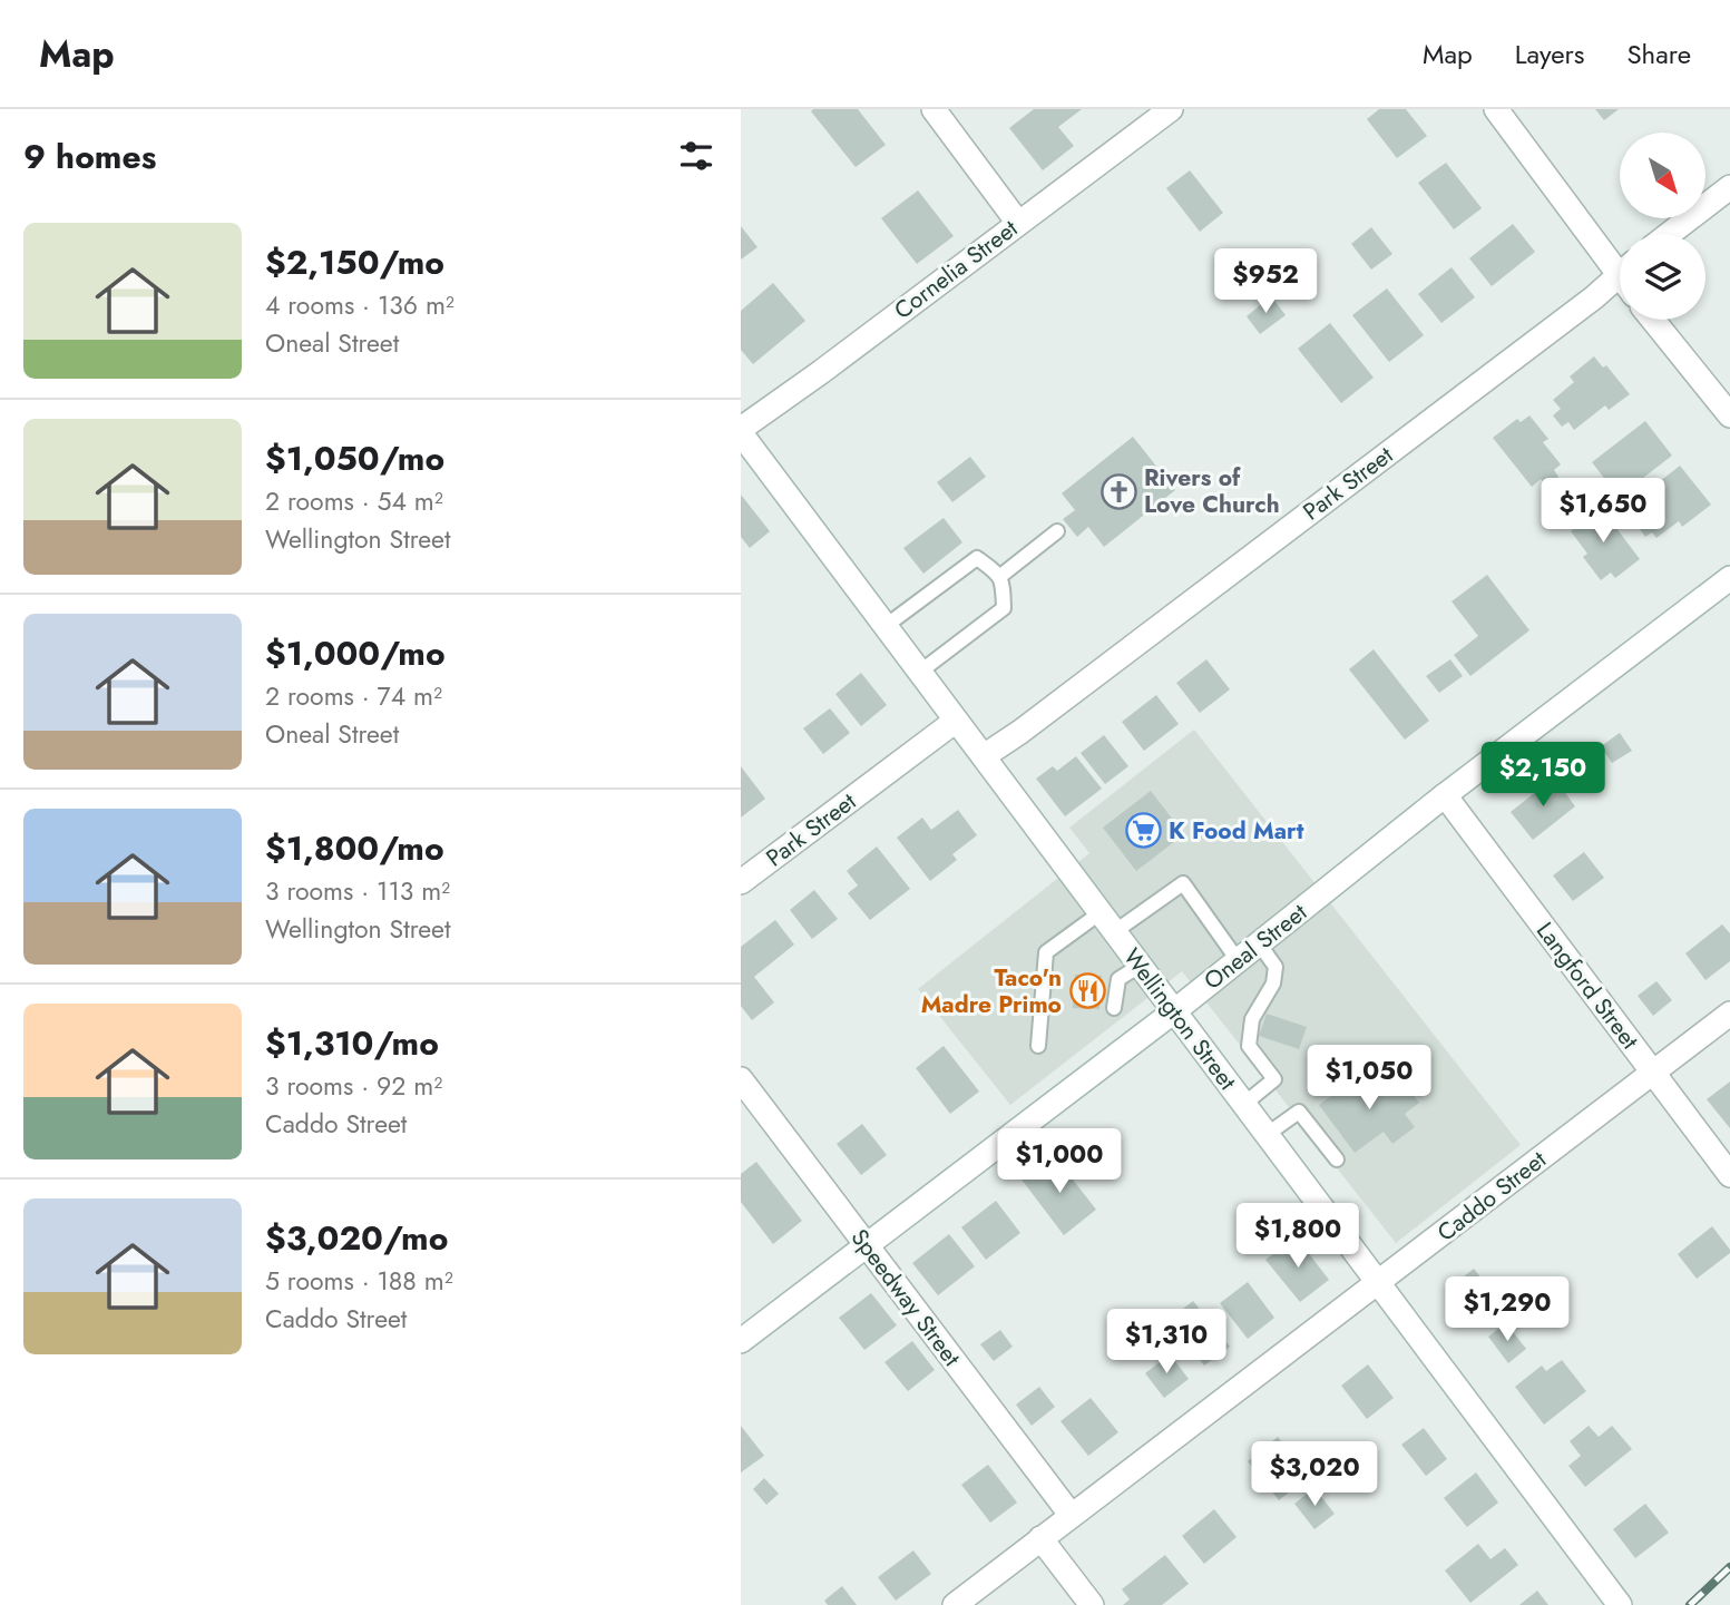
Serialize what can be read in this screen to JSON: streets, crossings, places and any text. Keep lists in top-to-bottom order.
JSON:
{
  "streets": {
    "street": [
      "Cornelia Street",
      "Park Street",
      "Oneal Street",
      "Langford Street",
      "Wellington Street",
      "Caddo Street",
      "Speedway Street"
    ]
  },
  "crossings": [
    ["Cornelia Street", "Wellington Street"],
    ["Park Street", "Wellington Street"],
    ["Oneal Street", "Langford Street"],
    ["Oneal Street", "Wellington Street"],
    ["Oneal Street", "Speedway Street"],
    ["Langford Street", "Caddo Street"],
    ["Wellington Street", "Caddo Street"],
    ["Caddo Street", "Speedway Street"]
  ],
  "places": {
    "church": ["Rivers of Love Church"],
    "supermarket": ["K Food Mart"],
    "restaurant": ["Taco'n Madre Primo"]
  },
  "north": "bottom right",
  "page": {
    "header": "Map",
    "nav": ["Map", "Layers", "Share"],
    "heading": "9 homes",
    "list": [
      {
        "name": "$2,150/mo",
        "note": "4 rooms · 136 m² · Oneal Street"
      },
      {
        "name": "$1,050/mo",
        "note": "2 rooms · 54 m² · Wellington Street"
      },
      {
        "name": "$1,000/mo",
        "note": "2 rooms · 74 m² · Oneal Street"
      },
      {
        "name": "$1,800/mo",
        "note": "3 rooms · 113 m² · Wellington Street"
      },
      {
        "name": "$1,310/mo",
        "note": "3 rooms · 92 m² · Caddo Street"
      },
      {
        "name": "$3,020/mo",
        "note": "5 rooms · 188 m² · Caddo Street"
      }
    ],
    "price": [
      "$952",
      "$1,650",
      "$2,150",
      "$1,050",
      "$1,000",
      "$1,800",
      "$1,290",
      "$1,310",
      "$3,020"
    ]
  }
}
